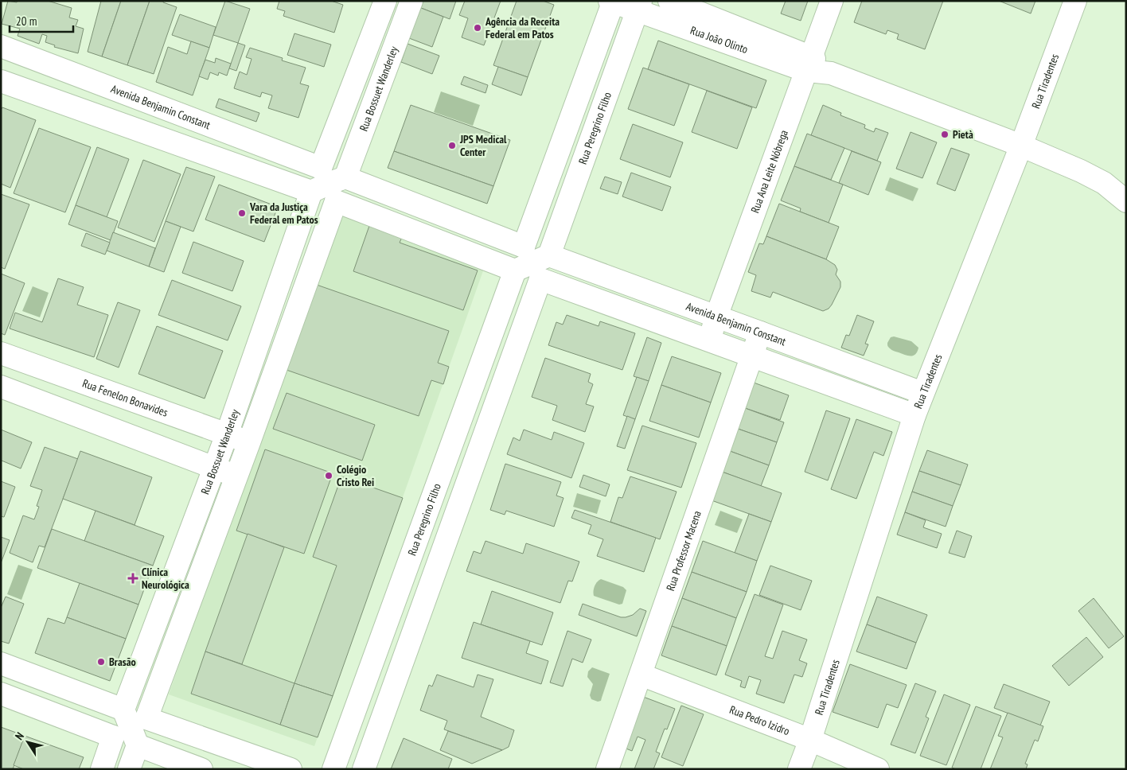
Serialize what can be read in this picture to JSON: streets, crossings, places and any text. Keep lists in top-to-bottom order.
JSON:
{
  "streets": {
    "street": [
      "Rua João Olinto",
      "Rua Tiradentes",
      "Rua Bossuet Wanderley",
      "Avenida Benjamin Constant",
      "Rua Peregrino Filho",
      "Rua Ana Leite Nóbrega",
      "Rua Fenelon Bonavides",
      "Rua Professor Macena",
      "Rua Pedro Izidro"
    ]
  },
  "crossings": [
    ["Rua João Olinto", "Rua Tiradentes"],
    ["Rua João Olinto", "Rua Peregrino Filho"],
    ["Rua João Olinto", "Rua Ana Leite Nóbrega"],
    ["Rua Tiradentes", "Avenida Benjamin Constant"],
    ["Rua Tiradentes", "Rua Pedro Izidro"],
    ["Rua Bossuet Wanderley", "Avenida Benjamin Constant"],
    ["Rua Bossuet Wanderley", "Rua Fenelon Bonavides"],
    ["Avenida Benjamin Constant", "Rua Peregrino Filho"],
    ["Avenida Benjamin Constant", "Rua Ana Leite Nóbrega"],
    ["Avenida Benjamin Constant", "Rua Professor Macena"],
    ["Rua Professor Macena", "Rua Pedro Izidro"]
  ],
  "places": {
    "other": [
      "Agência da Receita Federal em Patos",
      "Pietà",
      "JPS Medical Center",
      "Vara da Justiça Federal em Patos",
      "Colégio Cristo Rei",
      "Brasão"
    ],
    "health": ["Clínica Neurológica"]
  },
  "scale_bar": "20 m",
  "north": "top left"
}
